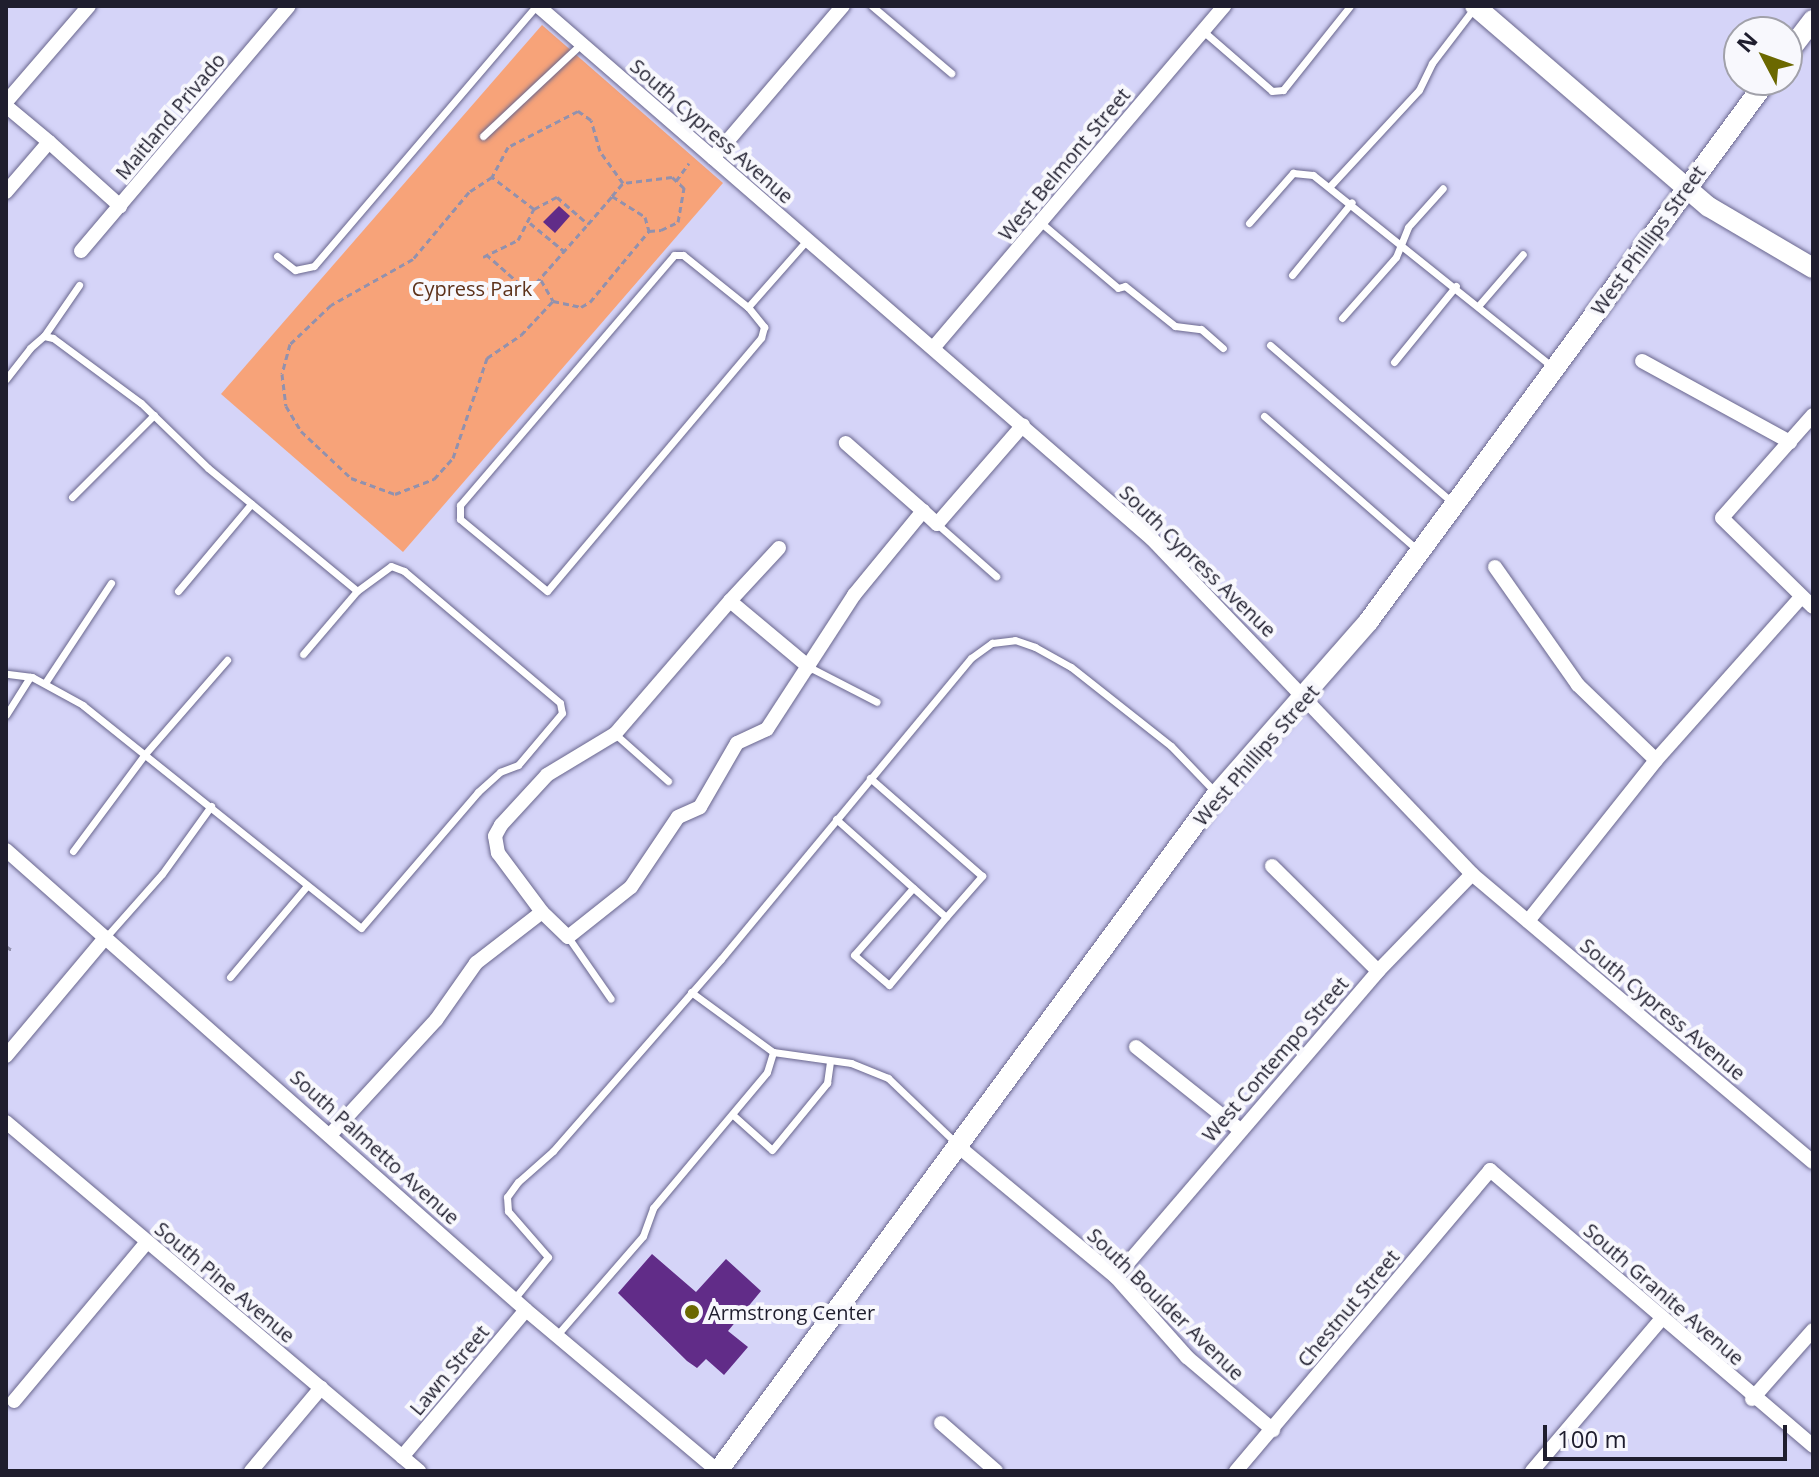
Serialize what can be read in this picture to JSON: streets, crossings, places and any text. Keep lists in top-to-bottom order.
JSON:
{
  "streets": {
    "street": [
      "Maitland Privado",
      "South Cypress Avenue",
      "West Belmont Street",
      "West Phillips Street",
      "West Contempo Street",
      "South Palmetto Avenue",
      "South Pine Avenue",
      "South Granite Avenue",
      "South Boulder Avenue",
      "Chestnut Street",
      "Lawn Street"
    ]
  },
  "crossings": [
    ["South Cypress Avenue", "West Belmont Street"],
    ["South Cypress Avenue", "West Phillips Street"],
    ["South Cypress Avenue", "West Contempo Street"],
    ["West Phillips Street", "South Palmetto Avenue"],
    ["West Phillips Street", "South Boulder Avenue"],
    ["West Contempo Street", "South Boulder Avenue"],
    ["South Palmetto Avenue", "Lawn Street"],
    ["South Pine Avenue", "Lawn Street"],
    ["South Granite Avenue", "Chestnut Street"],
    ["South Boulder Avenue", "Chestnut Street"]
  ],
  "parks": ["Cypress Park"],
  "places": ["Armstrong Center"],
  "scale_bar": "100 m",
  "north": "top left"
}
